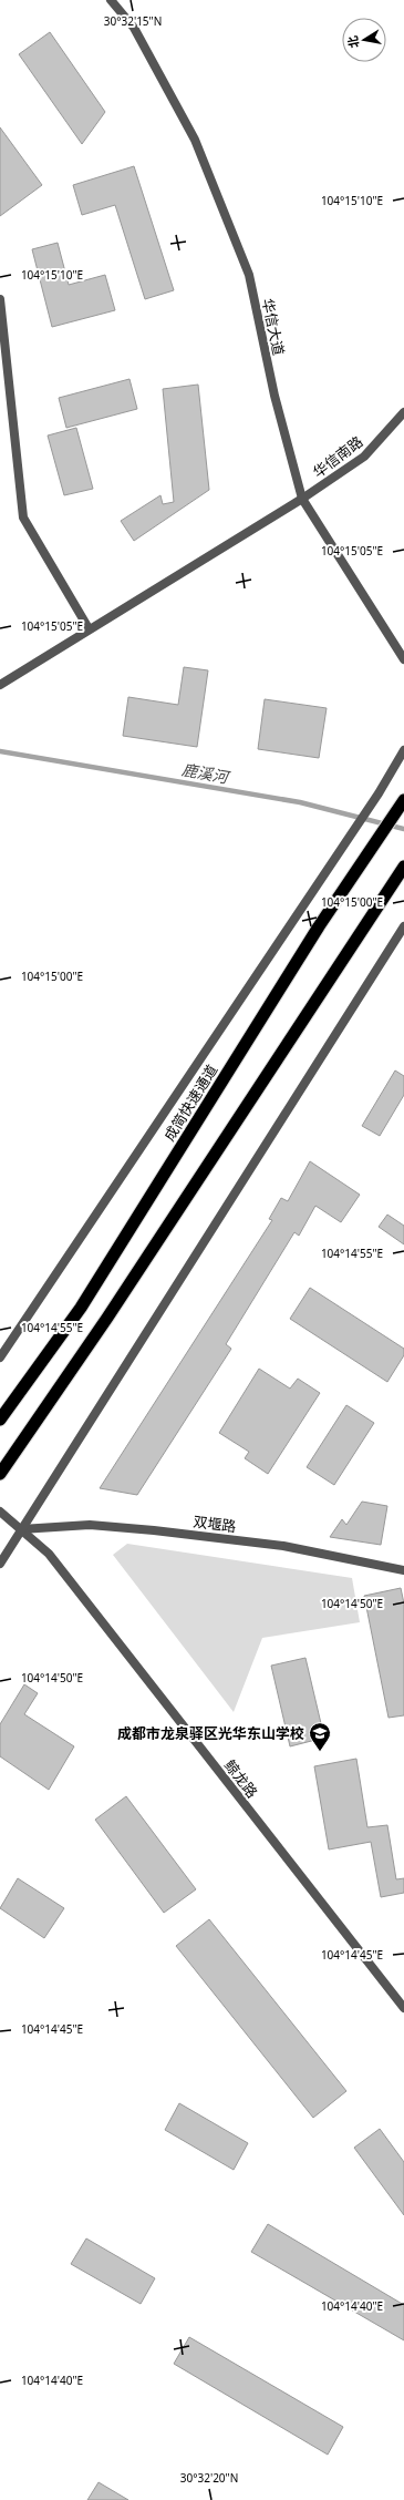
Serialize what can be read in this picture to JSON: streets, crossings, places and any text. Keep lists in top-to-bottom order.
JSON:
{
  "streets": {
    "highway": ["成简快速通道"],
    "street": [
      "华信大道",
      "华信南路",
      "双堰路",
      "鲸龙路"
    ]
  },
  "crossings": [
    ["华信大道", "华信南路"],
    ["双堰路", "鲸龙路"]
  ],
  "water": ["鹿溪河"],
  "places": {
    "school or university": ["成都市龙泉驿区光华东山学校"]
  },
  "north": "left",
  "coordinates": [
    "30°32'15\"N",
    "104°15'10\"E",
    "104°15'05\"E",
    "104°15'00\"E",
    "104°14'55\"E",
    "104°14'50\"E",
    "104°14'45\"E",
    "104°14'40\"E",
    "30°32'20\"N"
  ]
}
